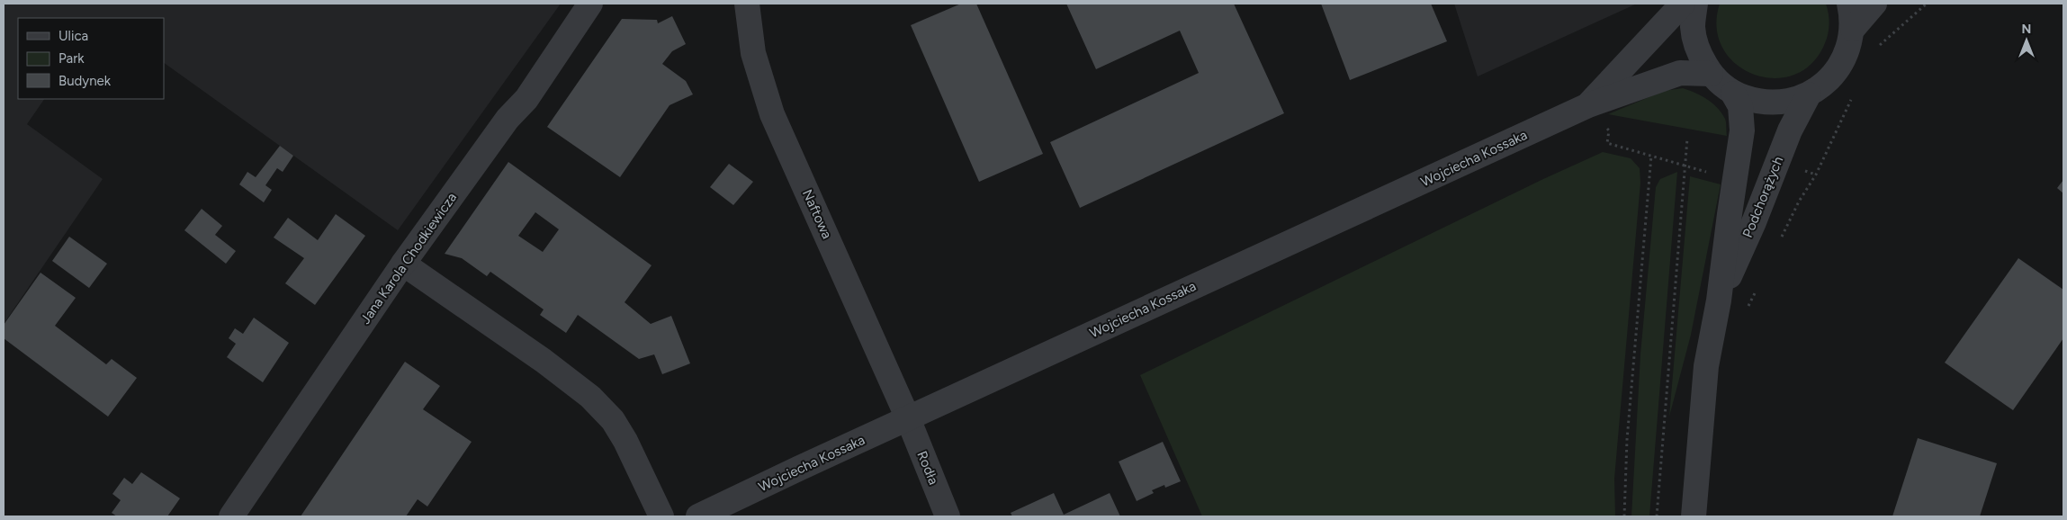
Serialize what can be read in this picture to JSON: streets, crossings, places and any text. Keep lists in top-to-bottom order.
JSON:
{
  "streets": {
    "street": [
      "Wojciecha Kossaka",
      "Podchorążych",
      "Naftowa",
      "Jana Karola Chodkiewicza",
      "Rodła"
    ]
  },
  "crossings": [
    ["Wojciecha Kossaka", "Naftowa"],
    ["Wojciecha Kossaka", "Rodła"],
    ["Naftowa", "Rodła"]
  ],
  "legend": ["Ulica", "Park", "Budynek"],
  "north": "top"
}
